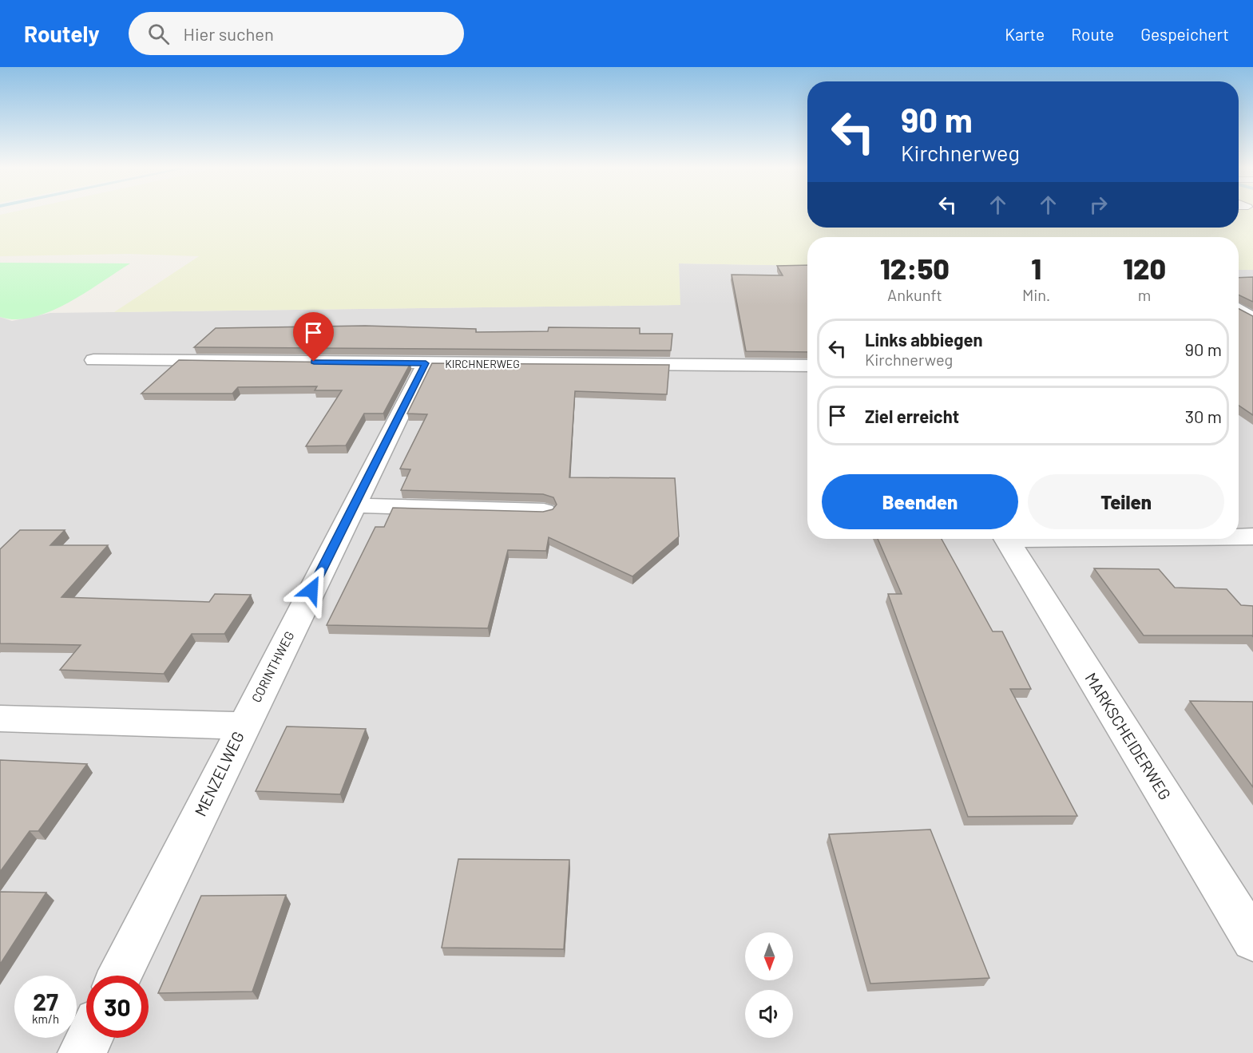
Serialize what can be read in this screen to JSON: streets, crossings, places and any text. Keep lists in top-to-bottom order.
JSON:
{
  "streets": {
    "street": [
      "KIRCHNERWEG",
      "CORINTHWEG",
      "MARKSCHEIDERWEG",
      "MENZELWEG"
    ]
  },
  "crossings": [
    ["KIRCHNERWEG", "CORINTHWEG"],
    ["CORINTHWEG", "MENZELWEG"]
  ],
  "north": "bottom",
  "page": {
    "header": "Routely",
    "search": "Hier suchen",
    "nav": ["Karte", "Route", "Gespeichert"],
    "turn": ["90 m", "Kirchnerweg"],
    "eta": [
      "12:50",
      "Ankunft",
      "1",
      "Min.",
      "120",
      "m"
    ],
    "list": [
      {
        "name": "Links abbiegen",
        "note": "Kirchnerweg",
        "value": "90 m"
      },
      {
        "name": "Ziel erreicht",
        "value": "30 m"
      }
    ],
    "buttons": ["Beenden", "Teilen"],
    "speed": "27 km/h",
    "limit": "30"
  }
}
